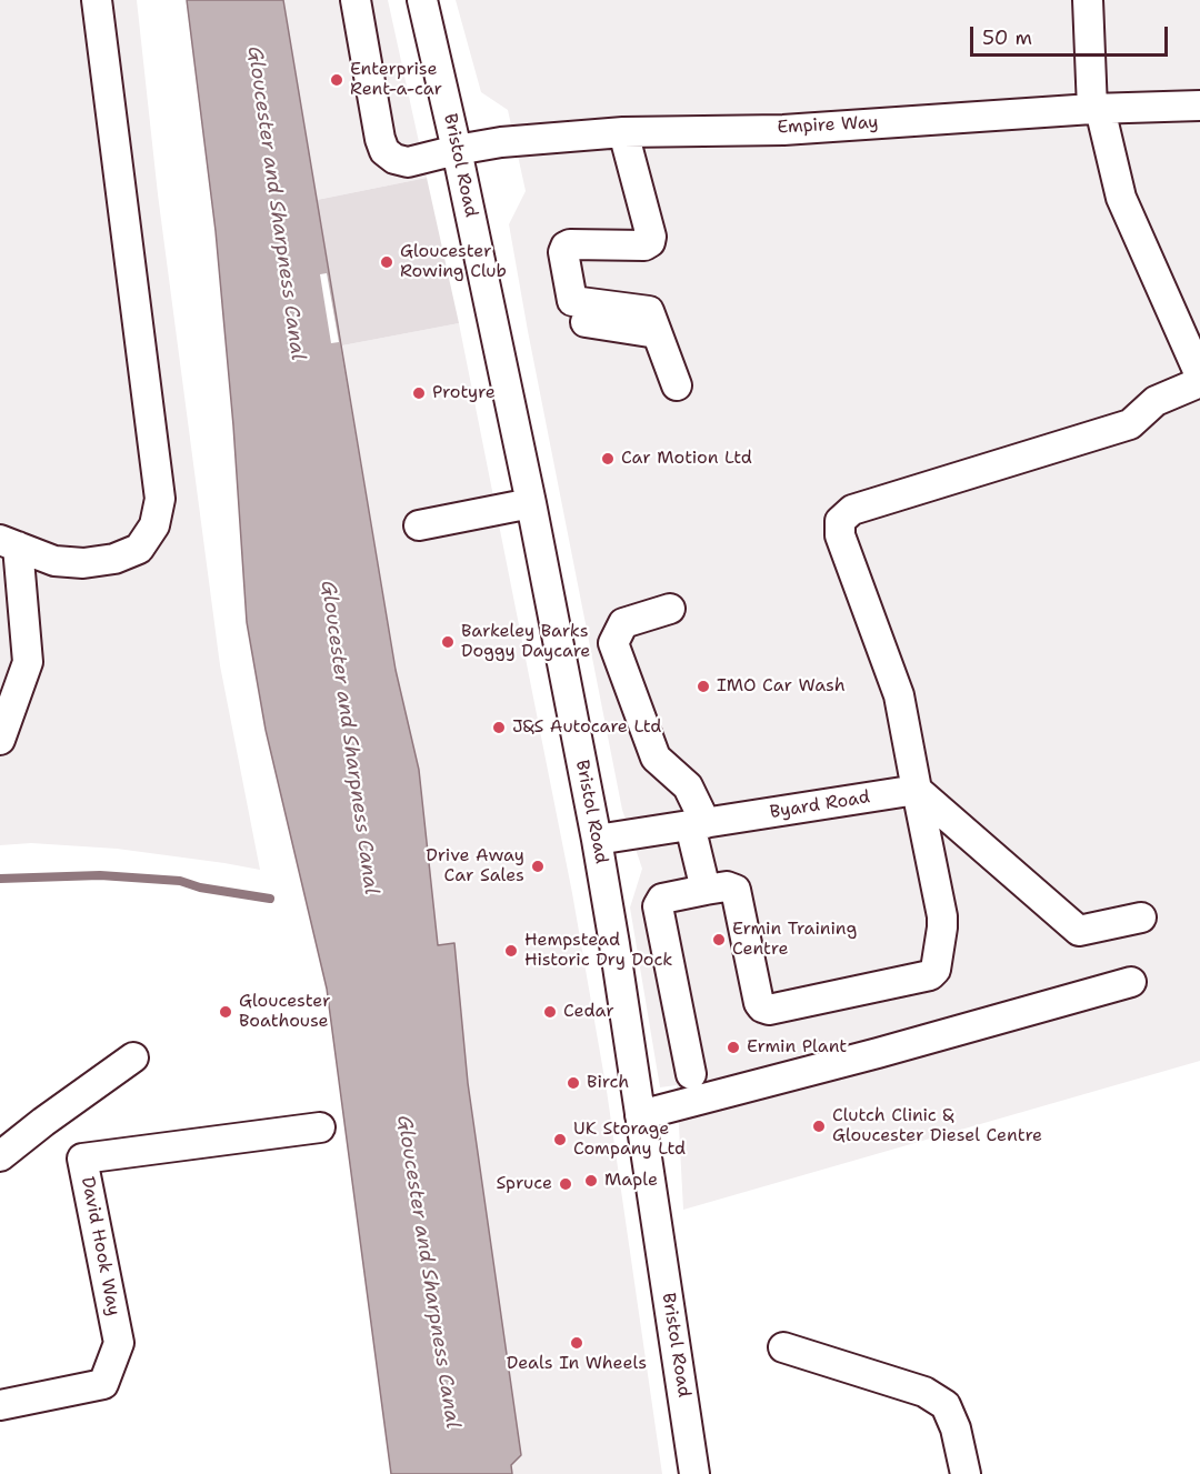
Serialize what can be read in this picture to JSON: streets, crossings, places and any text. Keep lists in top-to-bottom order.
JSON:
{
  "streets": {
    "street": [
      "Empire Way",
      "Bristol Road",
      "Byard Road",
      "David Hook Way"
    ]
  },
  "crossings": [
    ["Empire Way", "Bristol Road"],
    ["Bristol Road", "Byard Road"]
  ],
  "water": ["Gloucester and Sharpness Canal"],
  "places": [
    "Enterprise Rent-a-car",
    "Gloucester Rowing Club",
    "Protyre",
    "Car Motion Ltd",
    "Barkeley Barks Doggy Daycare",
    "IMO Car Wash",
    "J&S Autocare Ltd",
    "Drive Away Car Sales",
    "Ermin Training Centre",
    "Hempstead Historic Dry Dock",
    "Gloucester Boathouse",
    "Cedar",
    "Ermin Plant",
    "Birch",
    "Clutch Clinic & Gloucester Diesel Centre",
    "UK Storage Company Ltd",
    "Maple",
    "Spruce",
    "Deals In Wheels"
  ],
  "scale_bar": "50 m"
}
